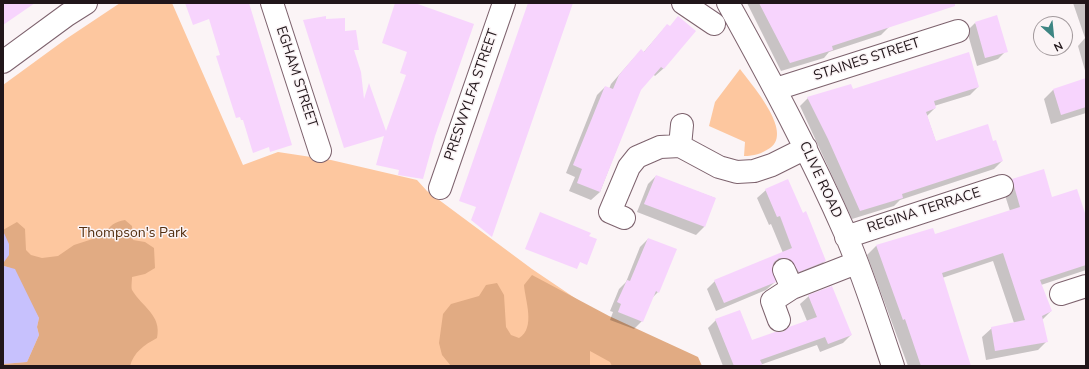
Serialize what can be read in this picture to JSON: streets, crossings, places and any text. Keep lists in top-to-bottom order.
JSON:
{
  "streets": {
    "street": [
      "STAINES STREET",
      "EGHAM STREET",
      "PRESWYLFA STREET",
      "CLIVE ROAD",
      "REGINA TERRACE"
    ]
  },
  "crossings": [
    ["STAINES STREET", "CLIVE ROAD"],
    ["CLIVE ROAD", "REGINA TERRACE"]
  ],
  "parks": ["Thompson's Park"],
  "north": "bottom right"
}
